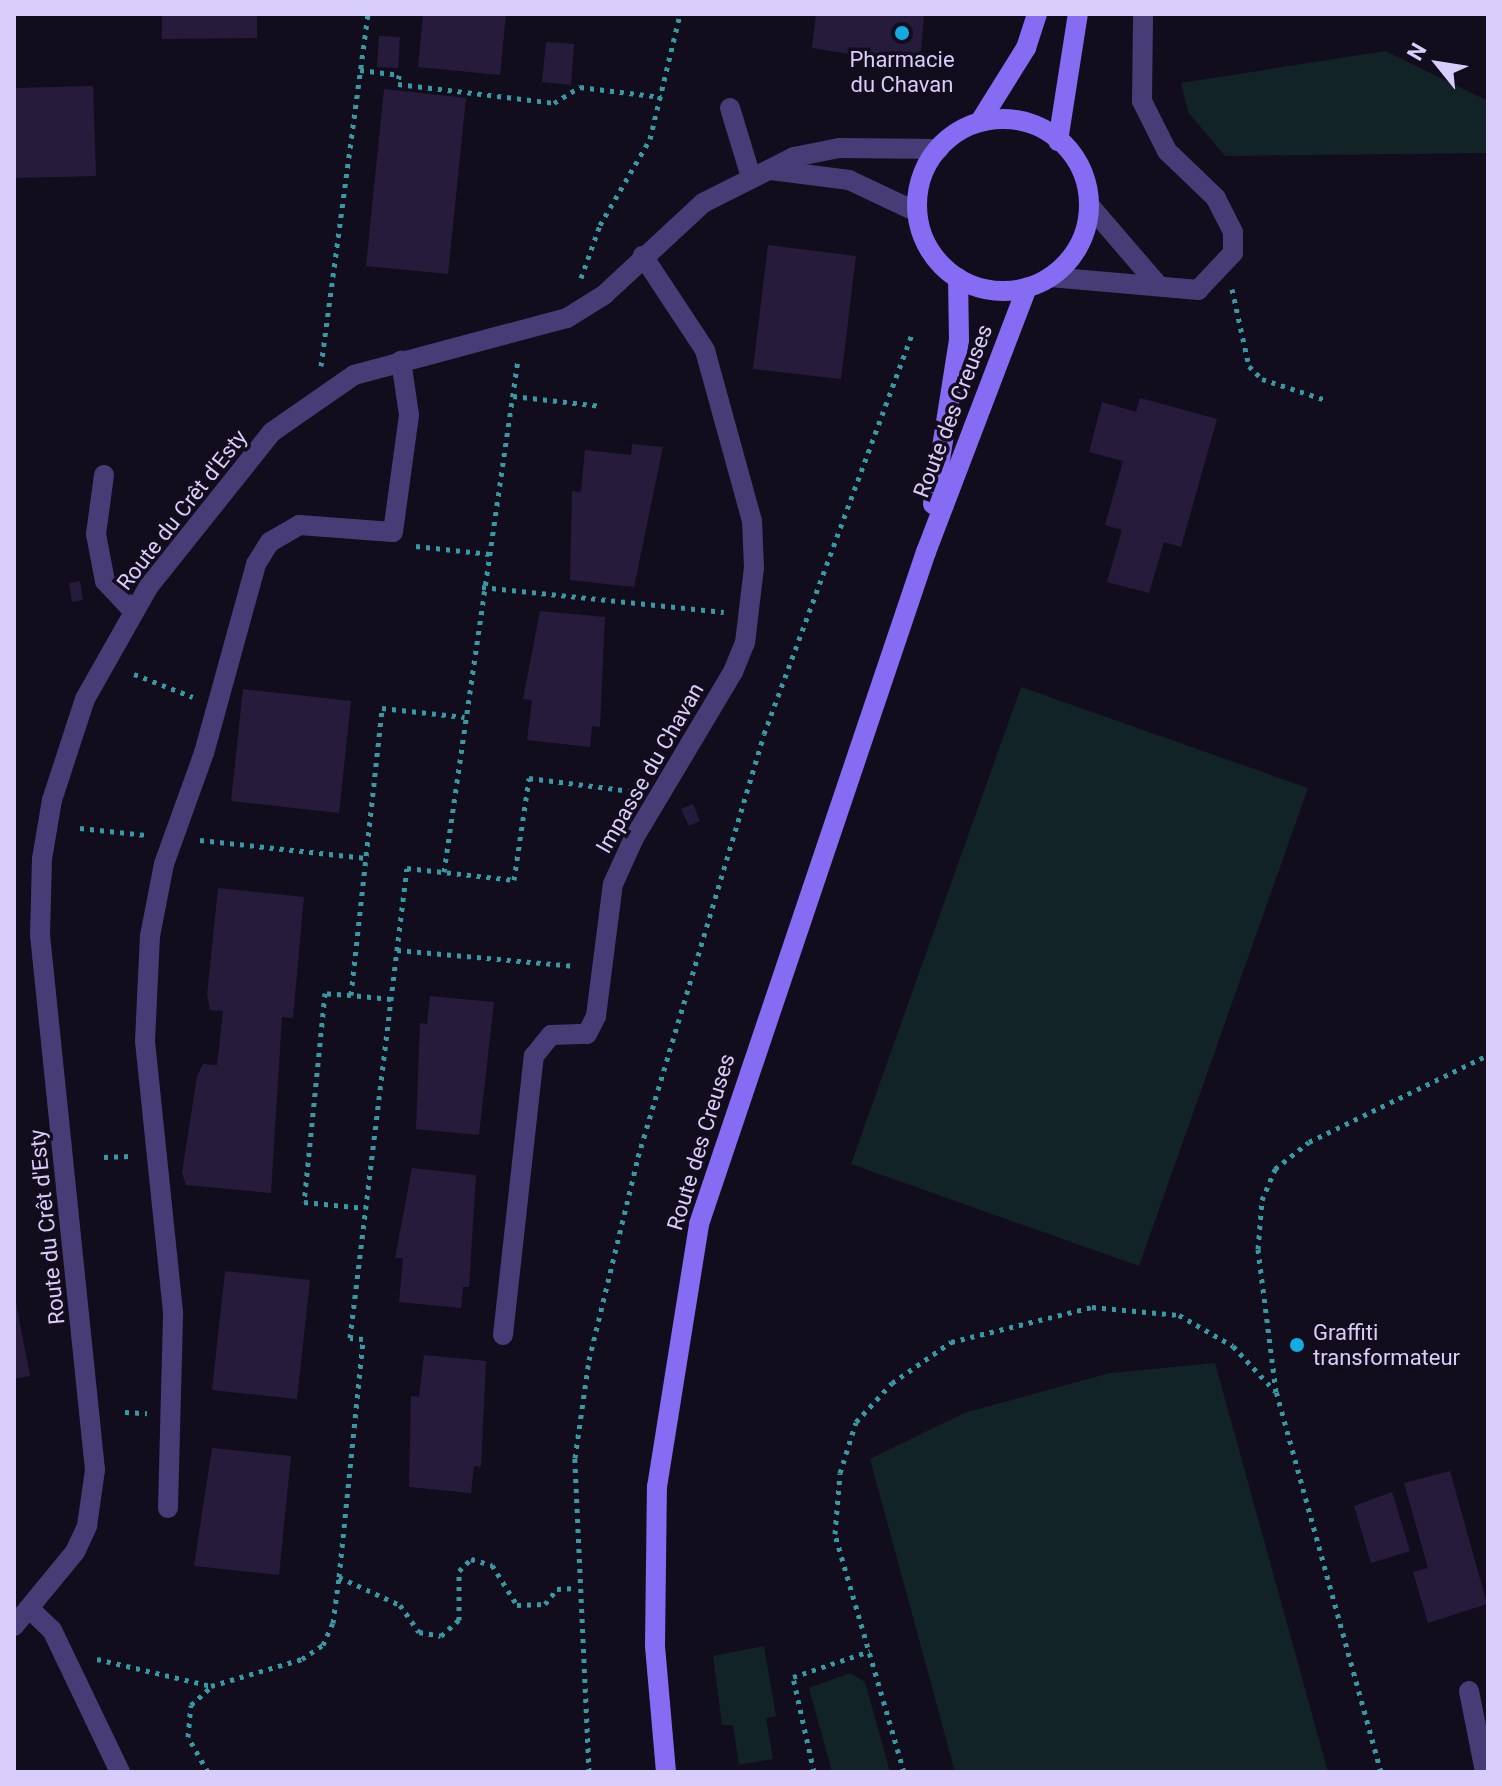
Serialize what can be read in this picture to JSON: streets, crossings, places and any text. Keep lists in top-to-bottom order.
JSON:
{
  "streets": {
    "main road": ["Route des Creuses"],
    "street": ["Route du Crêt d'Esty", "Impasse du Chavan"]
  },
  "crossings": [
    ["Route des Creuses", "Route du Crêt d'Esty"],
    ["Route du Crêt d'Esty", "Impasse du Chavan"]
  ],
  "places": ["Pharmacie du Chavan", "Graffiti transformateur"],
  "north": "top left"
}
